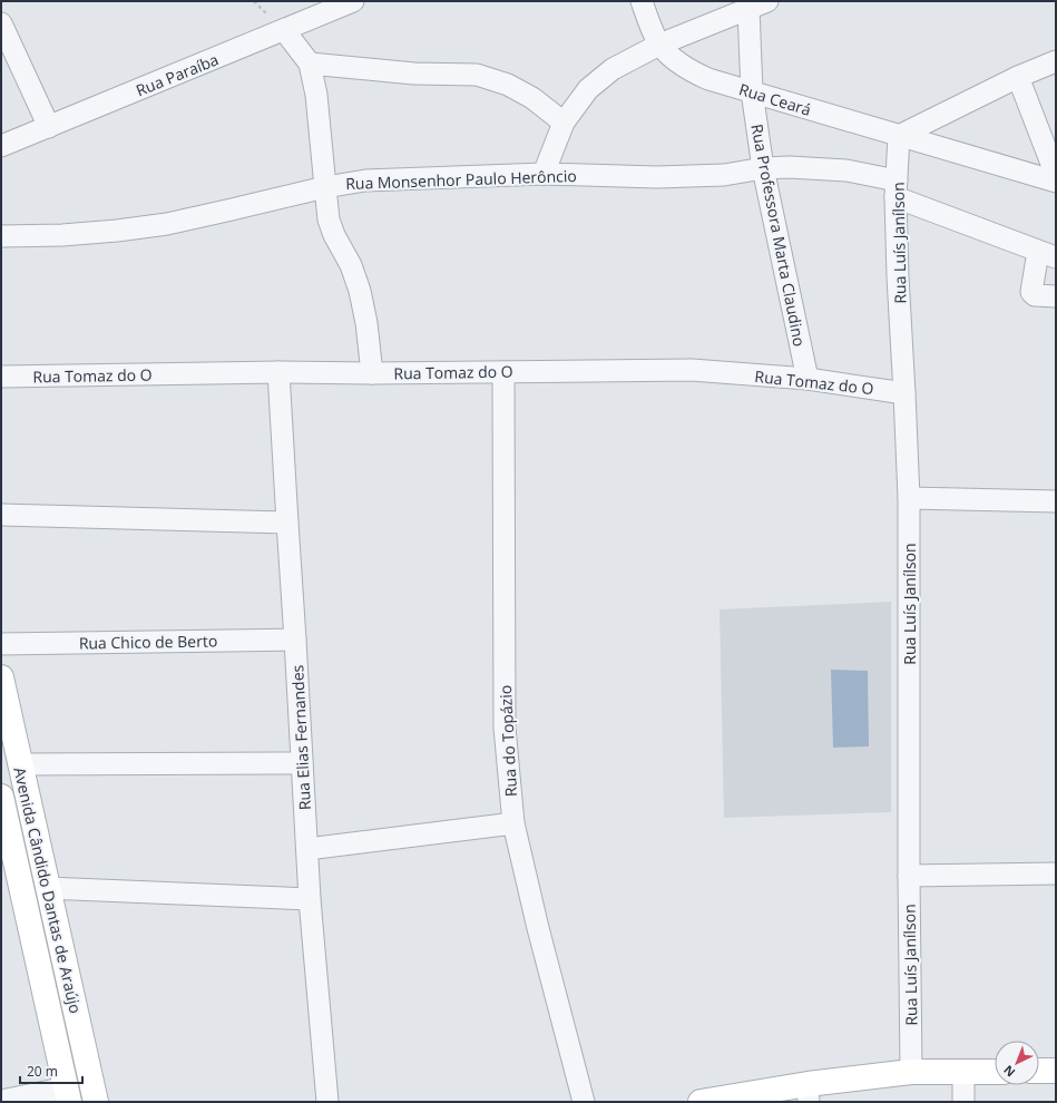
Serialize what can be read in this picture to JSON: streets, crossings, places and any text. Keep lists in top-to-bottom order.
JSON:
{
  "streets": {
    "main road": ["Avenida Cândido Dantas de Araújo"],
    "street": [
      "Rua Paraíba",
      "Rua Ceará",
      "Rua Monsenhor Paulo Herôncio",
      "Rua Professora Marta Claudino",
      "Rua Luís Janílson",
      "Rua Tomaz do O",
      "Rua Chico de Berto",
      "Rua Elias Fernandes",
      "Rua do Topázio"
    ]
  },
  "crossings": [
    ["Rua Ceará", "Rua Professora Marta Claudino"],
    ["Rua Ceará", "Rua Luís Janílson"],
    ["Rua Monsenhor Paulo Herôncio", "Rua Professora Marta Claudino"],
    ["Rua Monsenhor Paulo Herôncio", "Rua Luís Janílson"],
    ["Rua Professora Marta Claudino", "Rua Tomaz do O"],
    ["Rua Luís Janílson", "Rua Tomaz do O"],
    ["Rua Tomaz do O", "Rua Elias Fernandes"],
    ["Rua Tomaz do O", "Rua do Topázio"],
    ["Rua Chico de Berto", "Rua Elias Fernandes"]
  ],
  "scale_bar": "20 m",
  "north": "bottom left"
}
